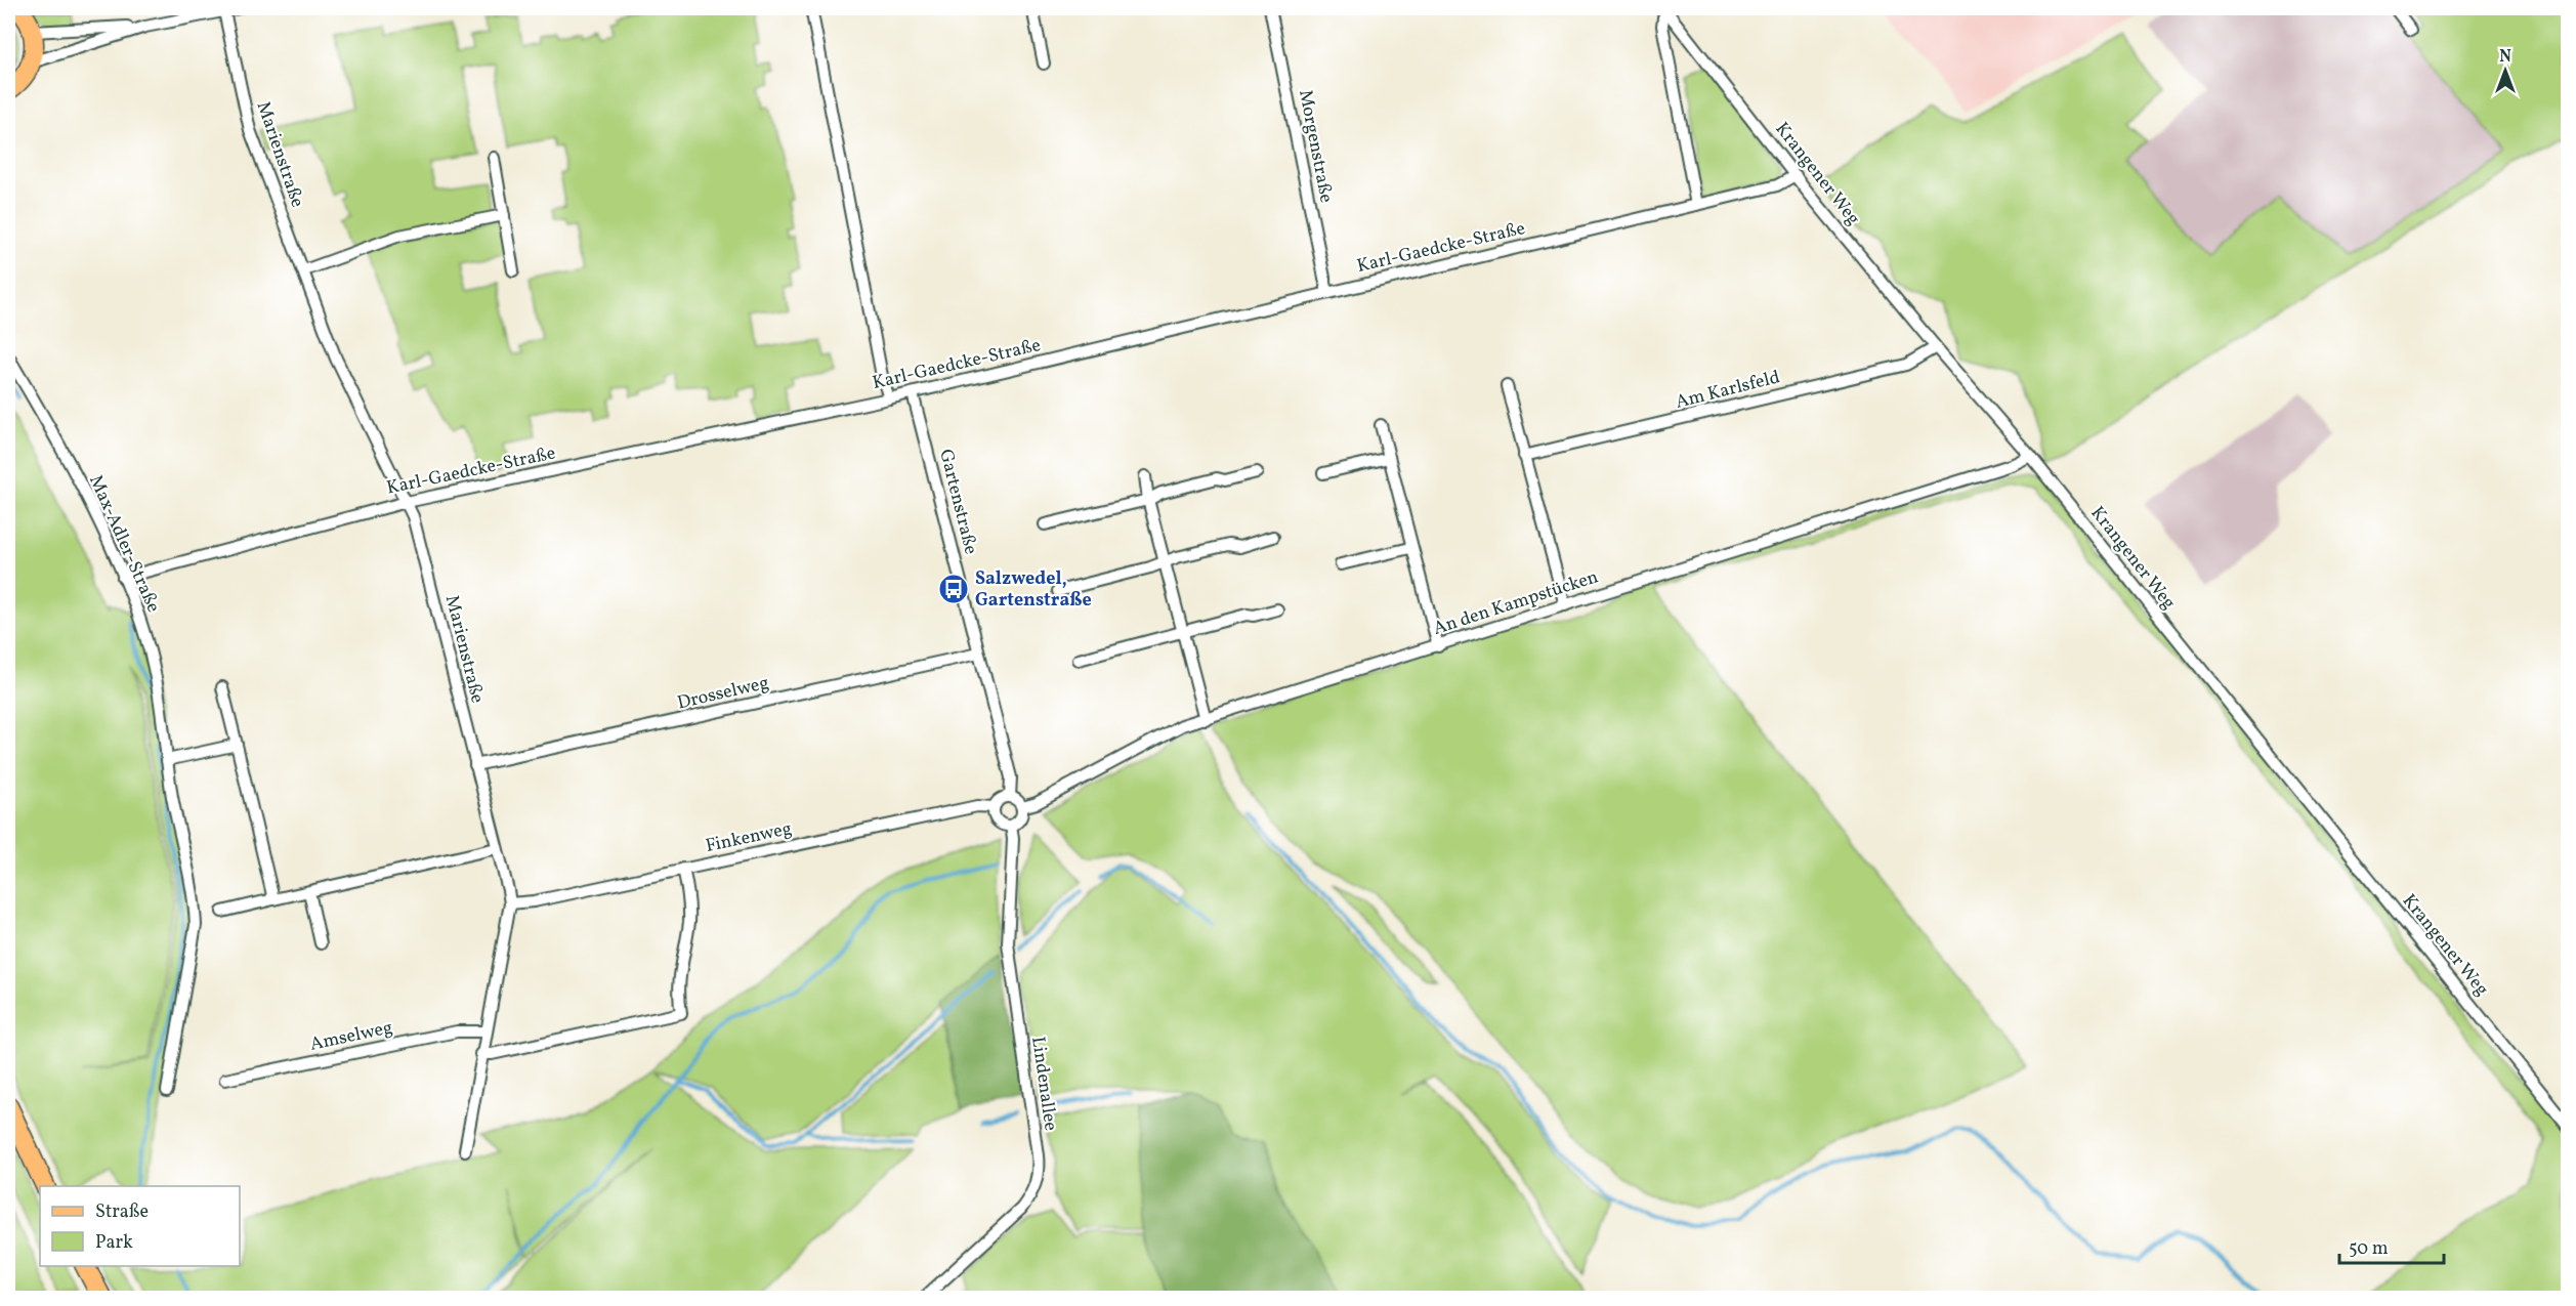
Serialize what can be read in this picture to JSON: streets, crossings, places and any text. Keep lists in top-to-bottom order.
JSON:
{
  "streets": {
    "street": [
      "Morgenstraße",
      "Marienstraße",
      "Krangener Weg",
      "Karl-Gaedcke-Straße",
      "Am Karlsfeld",
      "Gartenstraße",
      "Max-Adler-Straße",
      "An den Kampstücken",
      "Drosselweg",
      "Finkenweg",
      "Amselweg",
      "Lindenallee"
    ]
  },
  "crossings": [
    ["Morgenstraße", "Karl-Gaedcke-Straße"],
    ["Marienstraße", "Karl-Gaedcke-Straße"],
    ["Marienstraße", "Drosselweg"],
    ["Marienstraße", "Finkenweg"],
    ["Marienstraße", "Amselweg"],
    ["Krangener Weg", "Karl-Gaedcke-Straße"],
    ["Krangener Weg", "Am Karlsfeld"],
    ["Krangener Weg", "An den Kampstücken"],
    ["Karl-Gaedcke-Straße", "Gartenstraße"],
    ["Karl-Gaedcke-Straße", "Max-Adler-Straße"],
    ["Gartenstraße", "An den Kampstücken"],
    ["Gartenstraße", "Drosselweg"],
    ["Gartenstraße", "Finkenweg"],
    ["Gartenstraße", "Lindenallee"],
    ["An den Kampstücken", "Finkenweg"],
    ["An den Kampstücken", "Lindenallee"],
    ["Finkenweg", "Lindenallee"]
  ],
  "places": {
    "bus stop": ["Salzwedel, Gartenstraße"]
  },
  "legend": ["Straße", "Park"],
  "scale_bar": "50 m",
  "north": "top"
}
